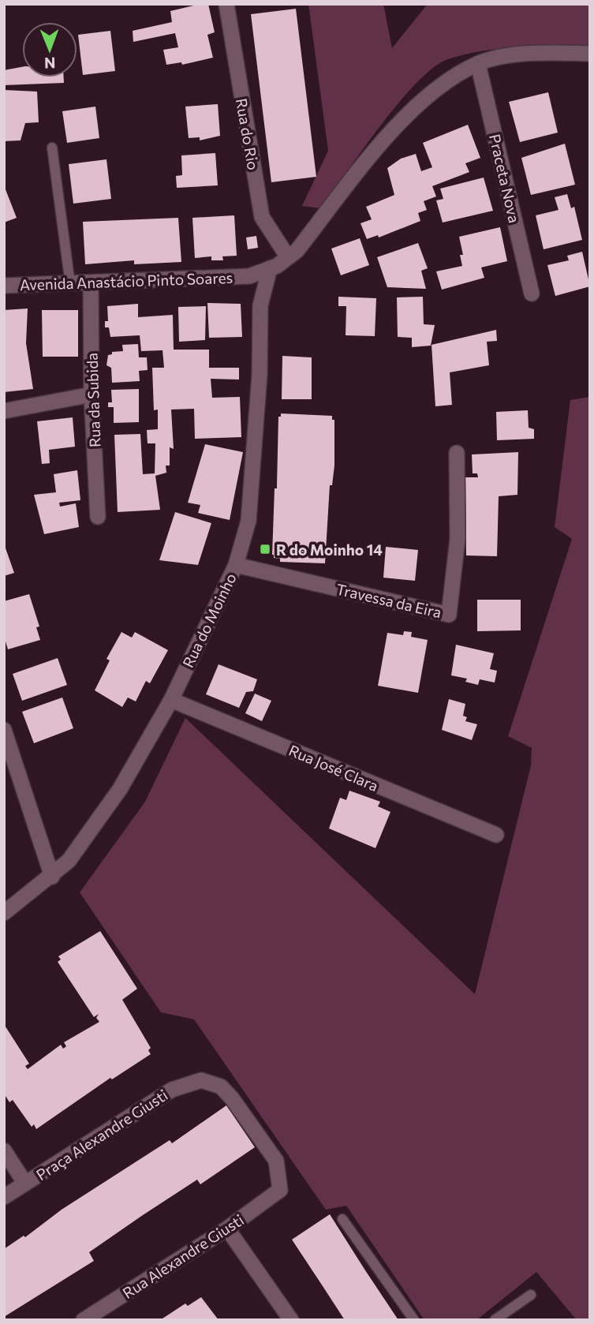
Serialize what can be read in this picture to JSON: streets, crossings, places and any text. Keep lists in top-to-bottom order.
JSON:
{
  "streets": {
    "street": [
      "Rua do Rio",
      "Praceta Nova",
      "Avenida Anastácio Pinto Soares",
      "Rua da Subida",
      "Travessa da Eira",
      "Rua do Moinho",
      "Rua José Clara",
      "Praça Alexandre Giusti",
      "Rua Alexandre Giusti"
    ]
  },
  "crossings": [
    ["Rua do Rio", "Avenida Anastácio Pinto Soares"],
    ["Praceta Nova", "Avenida Anastácio Pinto Soares"],
    ["Avenida Anastácio Pinto Soares", "Rua da Subida"],
    ["Avenida Anastácio Pinto Soares", "Rua do Moinho"],
    ["Travessa da Eira", "Rua do Moinho"],
    ["Rua do Moinho", "Rua José Clara"],
    ["Praça Alexandre Giusti", "Rua Alexandre Giusti"]
  ],
  "places": {
    "transit": ["R do Moinho 14"]
  },
  "north": "bottom"
}
